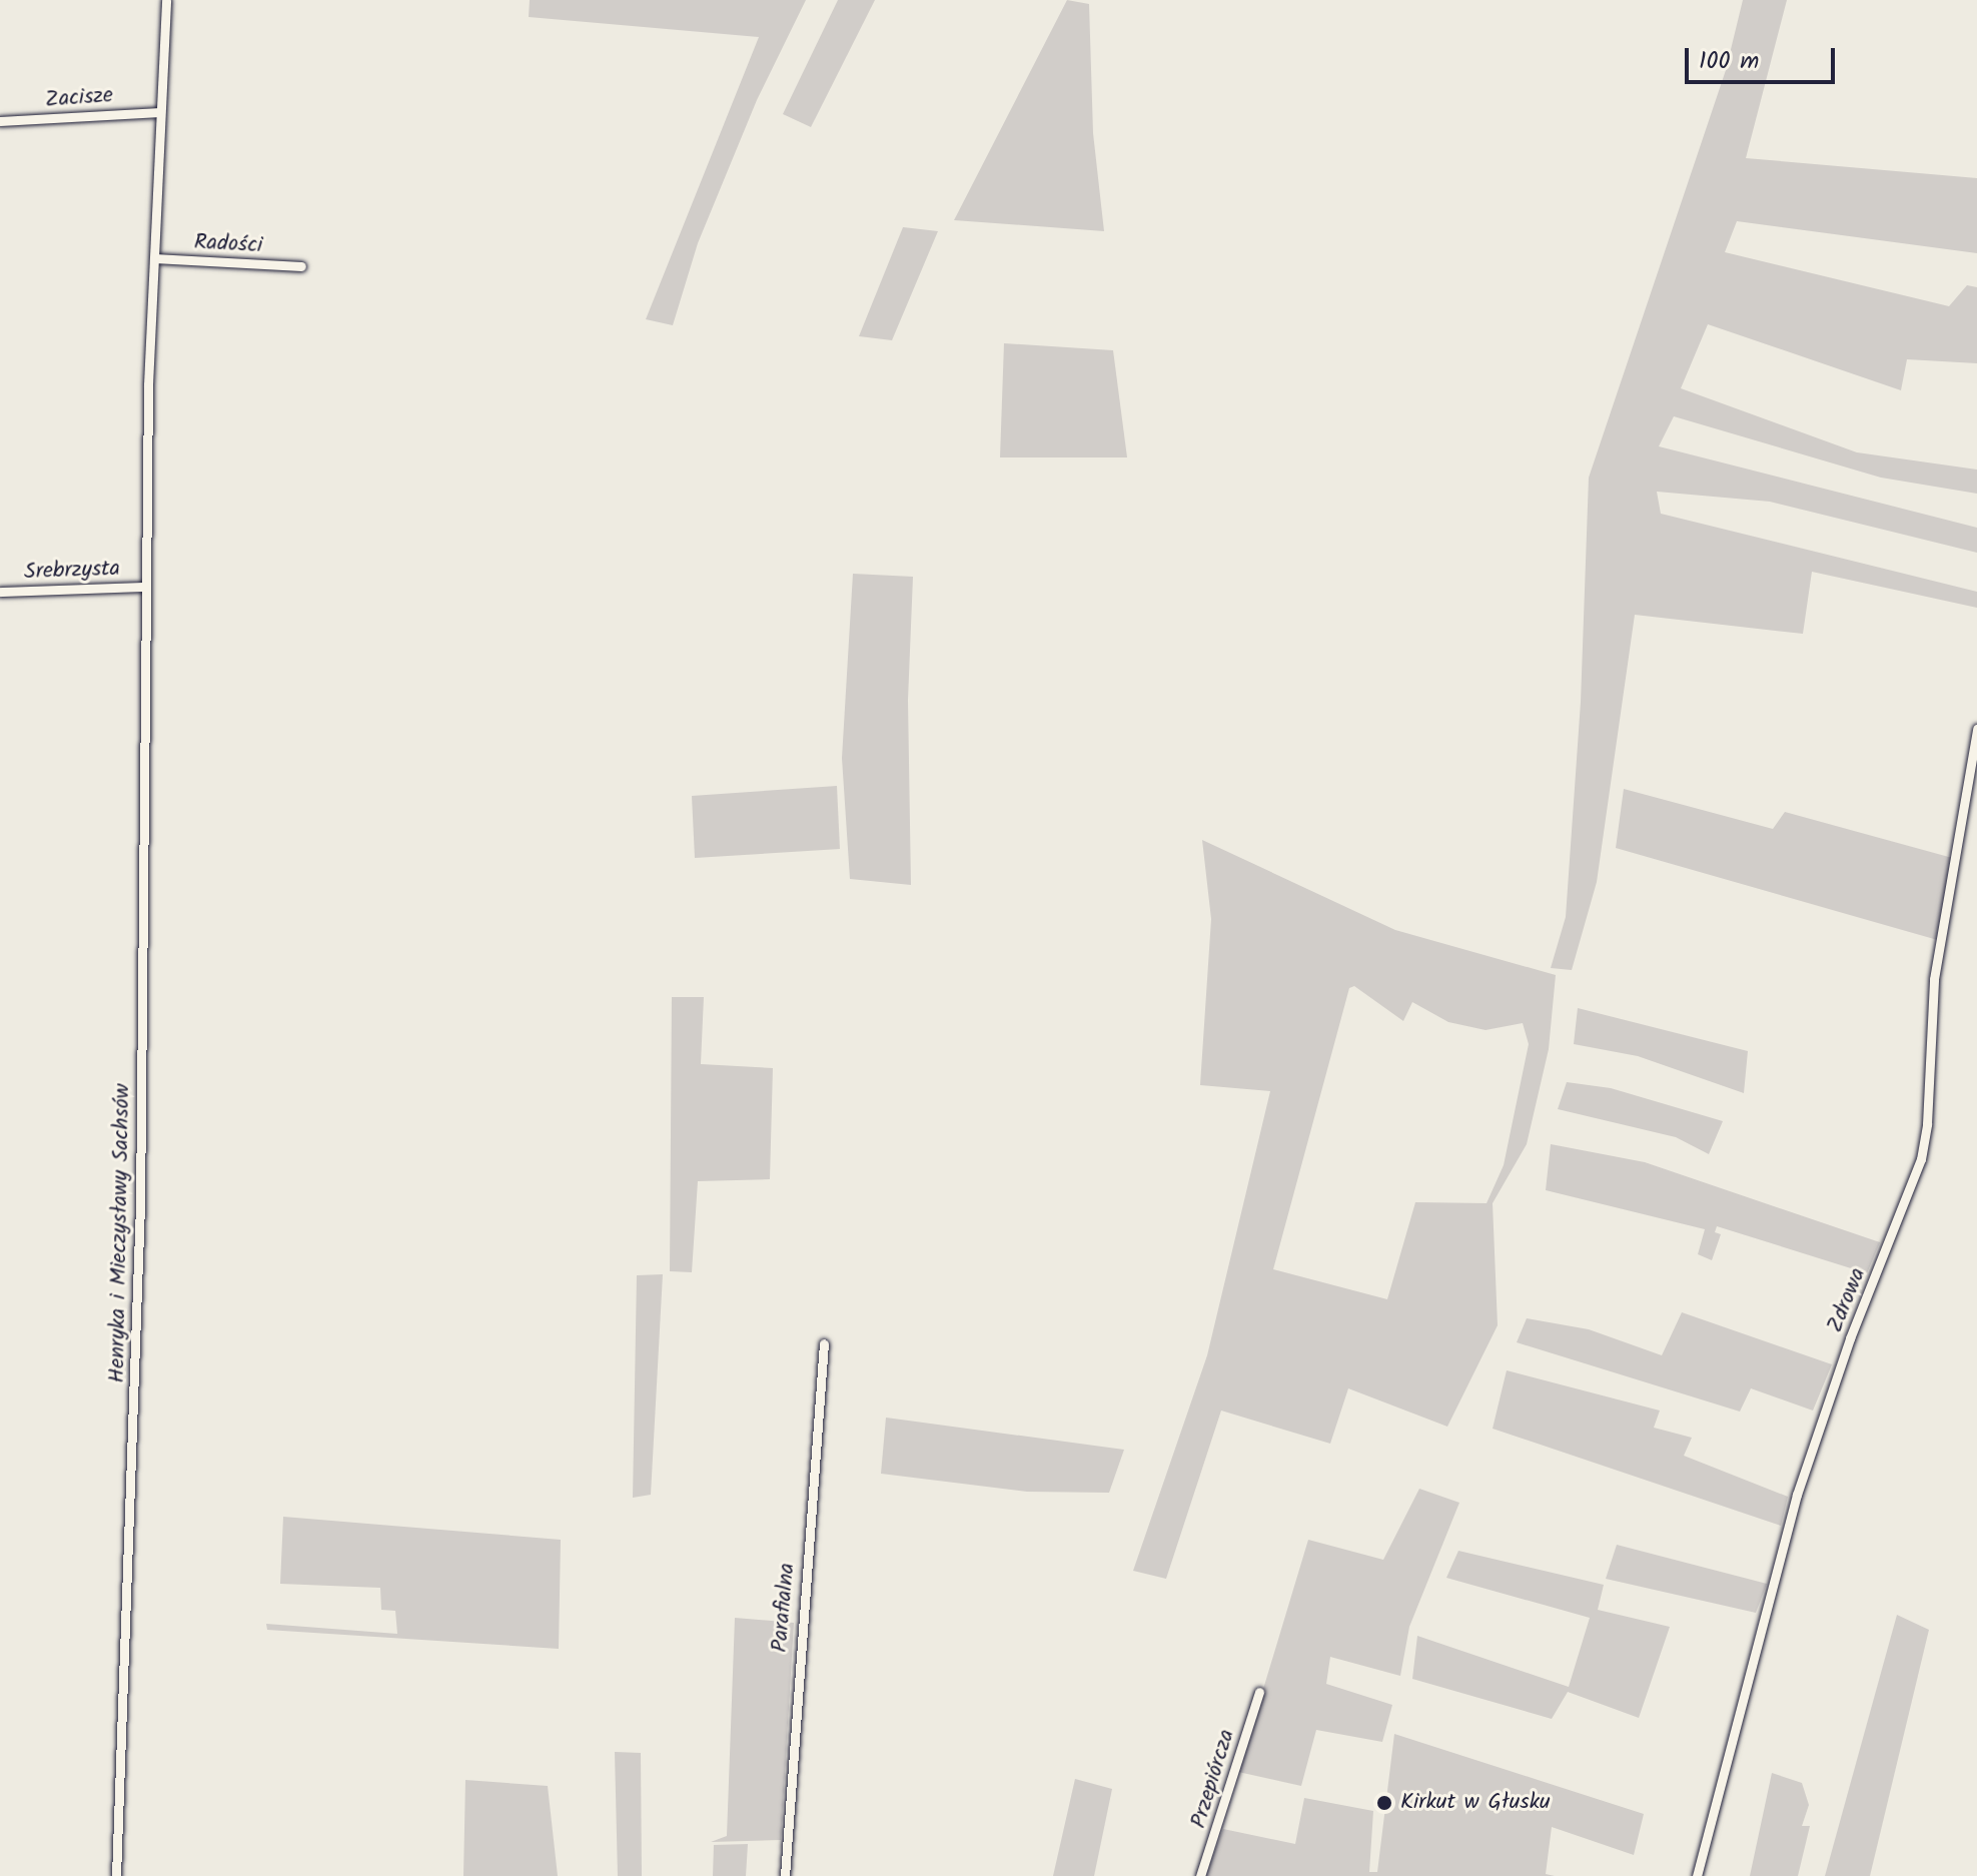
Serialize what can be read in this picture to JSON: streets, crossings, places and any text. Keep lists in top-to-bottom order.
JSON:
{
  "streets": {
    "street": [
      "Zacisze",
      "Radości",
      "Srebrzysta",
      "Henryka i Mieczysławy Sachsów",
      "Zdrowa",
      "Parafialna",
      "Przepiórcza"
    ]
  },
  "crossings": [
    ["Zacisze", "Henryka i Mieczysławy Sachsów"],
    ["Radości", "Henryka i Mieczysławy Sachsów"],
    ["Srebrzysta", "Henryka i Mieczysławy Sachsów"]
  ],
  "places": ["Kirkut w Głusku"],
  "scale_bar": "100 m"
}
